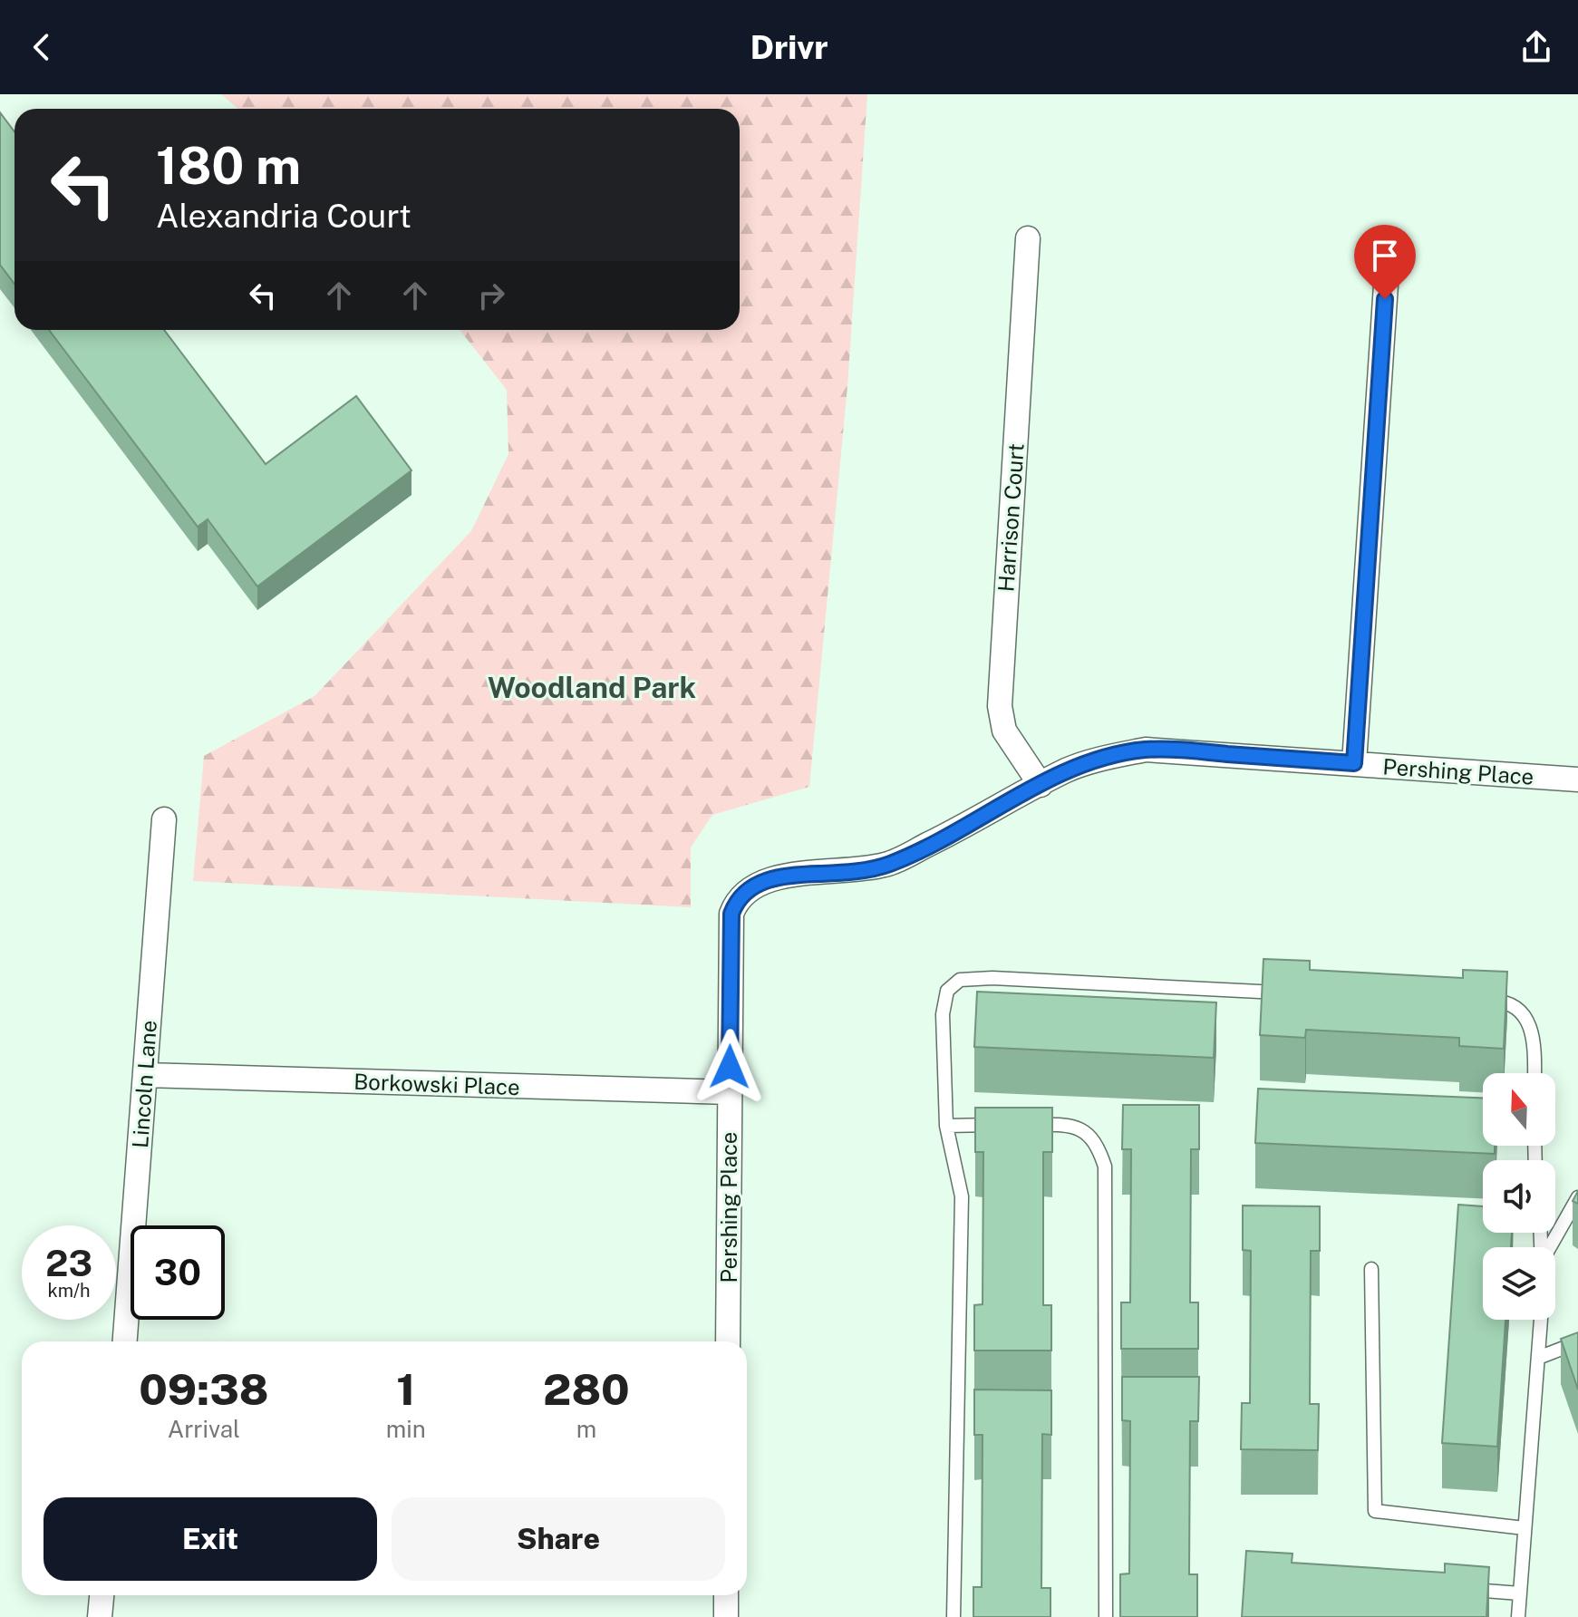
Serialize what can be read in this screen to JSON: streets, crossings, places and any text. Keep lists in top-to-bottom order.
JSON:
{
  "streets": {
    "street": [
      "Harrison Court",
      "Pershing Place",
      "Lincoln Lane",
      "Borkowski Place"
    ]
  },
  "crossings": [
    ["Harrison Court", "Pershing Place"],
    ["Pershing Place", "Borkowski Place"],
    ["Lincoln Lane", "Borkowski Place"]
  ],
  "districts": ["Woodland Park"],
  "north": "top",
  "page": {
    "header": "Drivr",
    "turn": ["180 m", "Alexandria Court"],
    "speed": "23 km/h",
    "limit": "30",
    "eta": [
      "09:38",
      "Arrival",
      "1",
      "min",
      "280",
      "m"
    ],
    "buttons": ["Exit", "Share"]
  }
}
